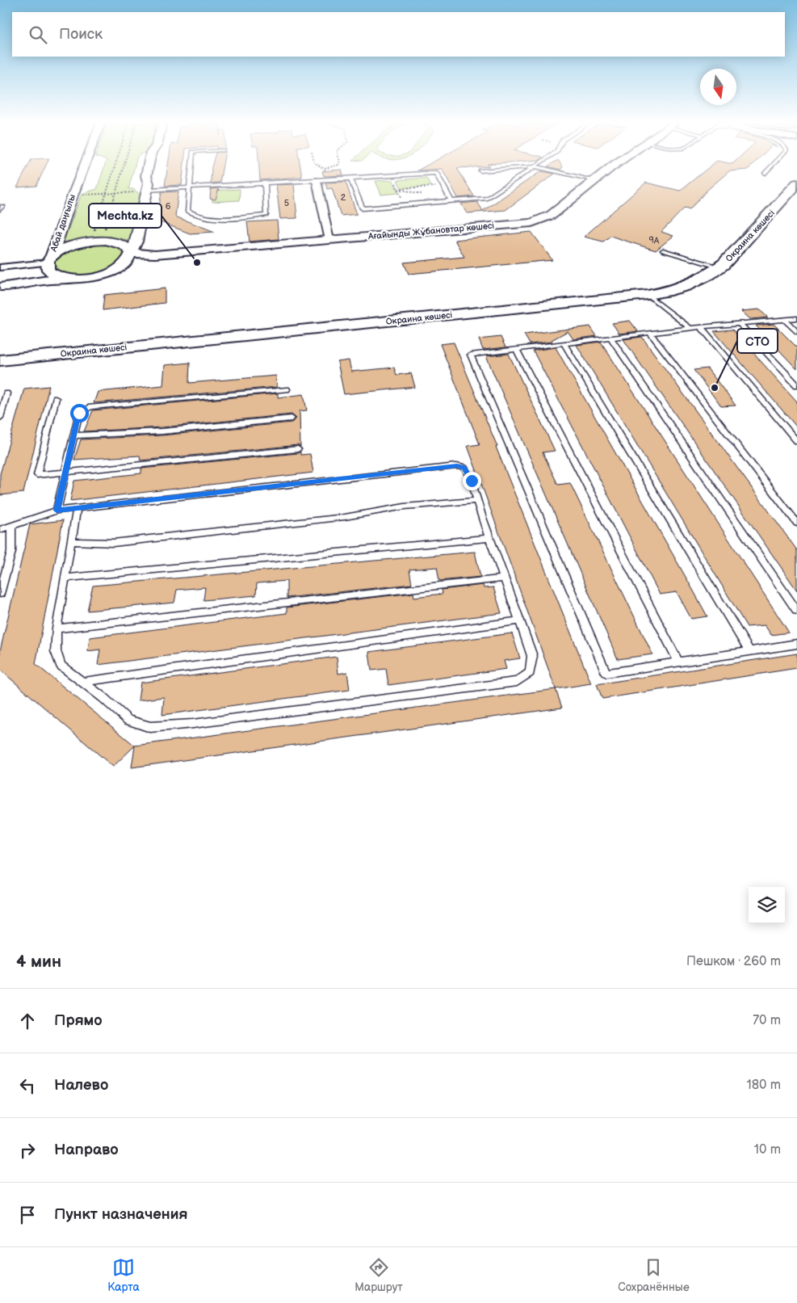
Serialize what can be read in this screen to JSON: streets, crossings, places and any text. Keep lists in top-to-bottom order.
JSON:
{
  "streets": {
    "main road": ["Окраина көшесі"],
    "street": ["Абай даңғылы", "Ағайынды Жұбановтар көшесі"]
  },
  "places": ["Mechta.kz", "СТО"],
  "house_numbers": [
    "2",
    "5",
    "6",
    "9А"
  ],
  "north": "bottom",
  "page": {
    "search": "Поиск",
    "heading": ["4 мин", "Пешком · 260 m"],
    "list": [
      ["Прямо", "70 m"],
      ["Налево", "180 m"],
      ["Направо", "10 m"],
      "Пункт назначения"
    ],
    "nav": ["Карта", "Маршрут", "Сохранённые"]
  }
}
